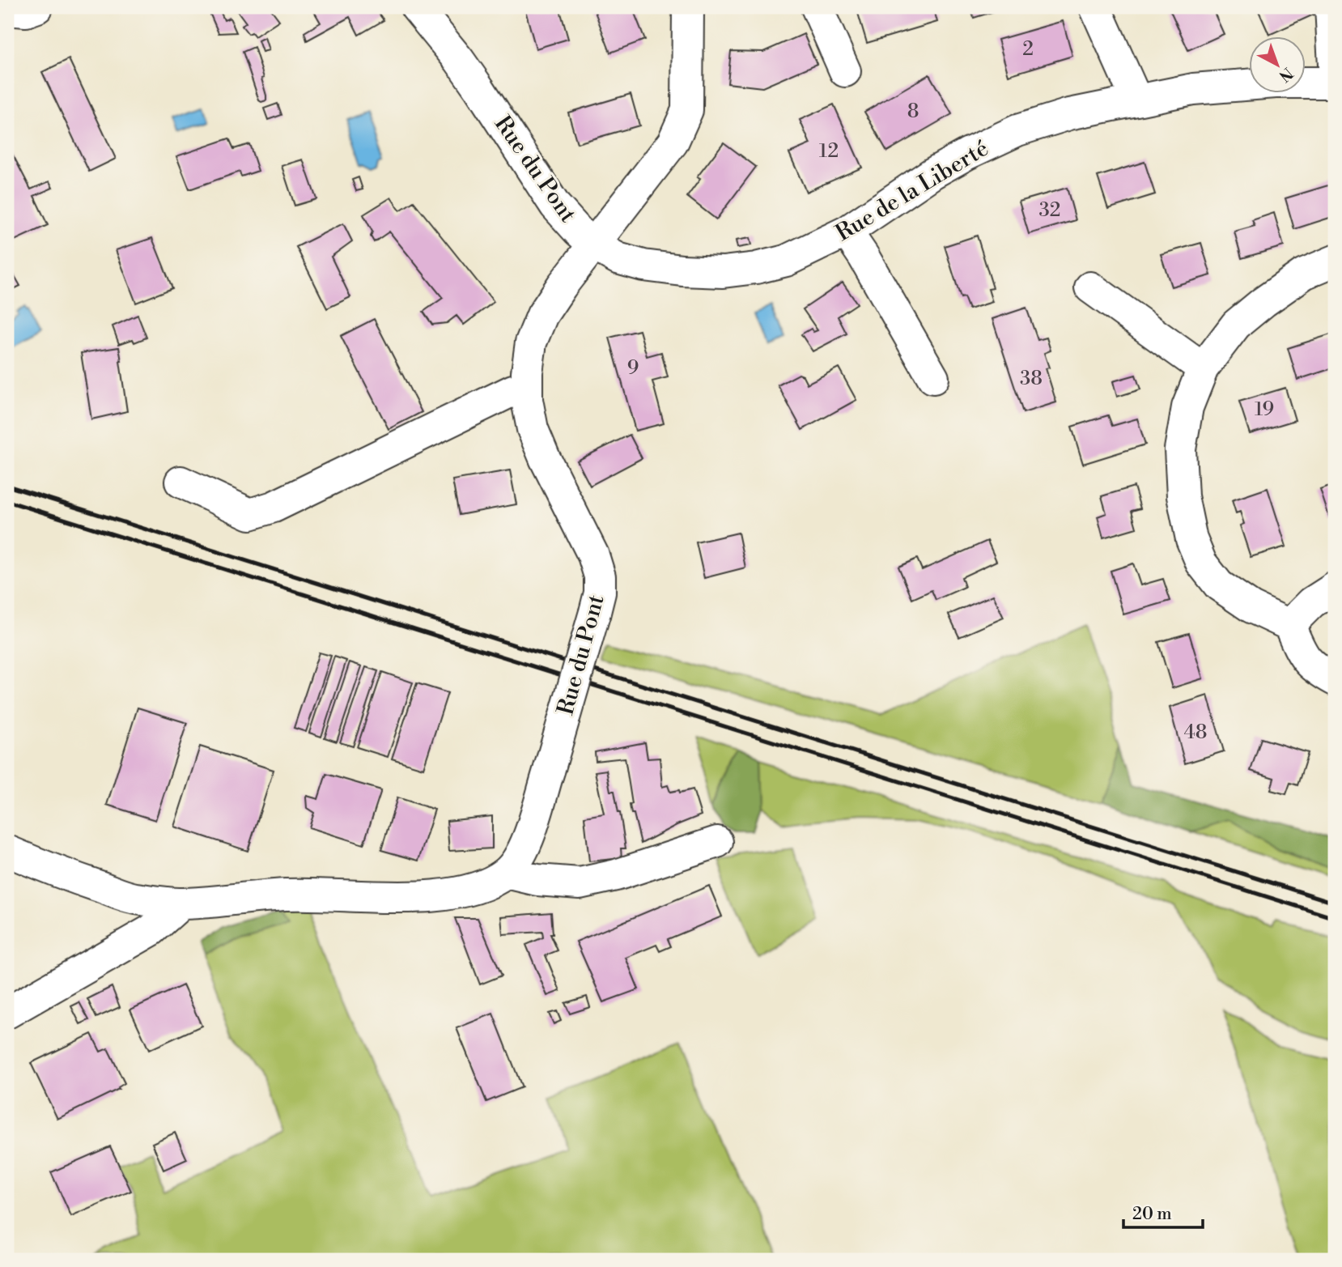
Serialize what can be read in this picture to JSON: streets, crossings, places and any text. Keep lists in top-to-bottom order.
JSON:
{
  "streets": {
    "street": ["Rue du Pont", "Rue de la Liberté"]
  },
  "crossings": [
    ["Rue du Pont", "Rue de la Liberté"]
  ],
  "house_numbers": [
    "2",
    "8",
    "12",
    "32",
    "9",
    "38",
    "19",
    "48"
  ],
  "scale_bar": "20 m",
  "north": "bottom right"
}
